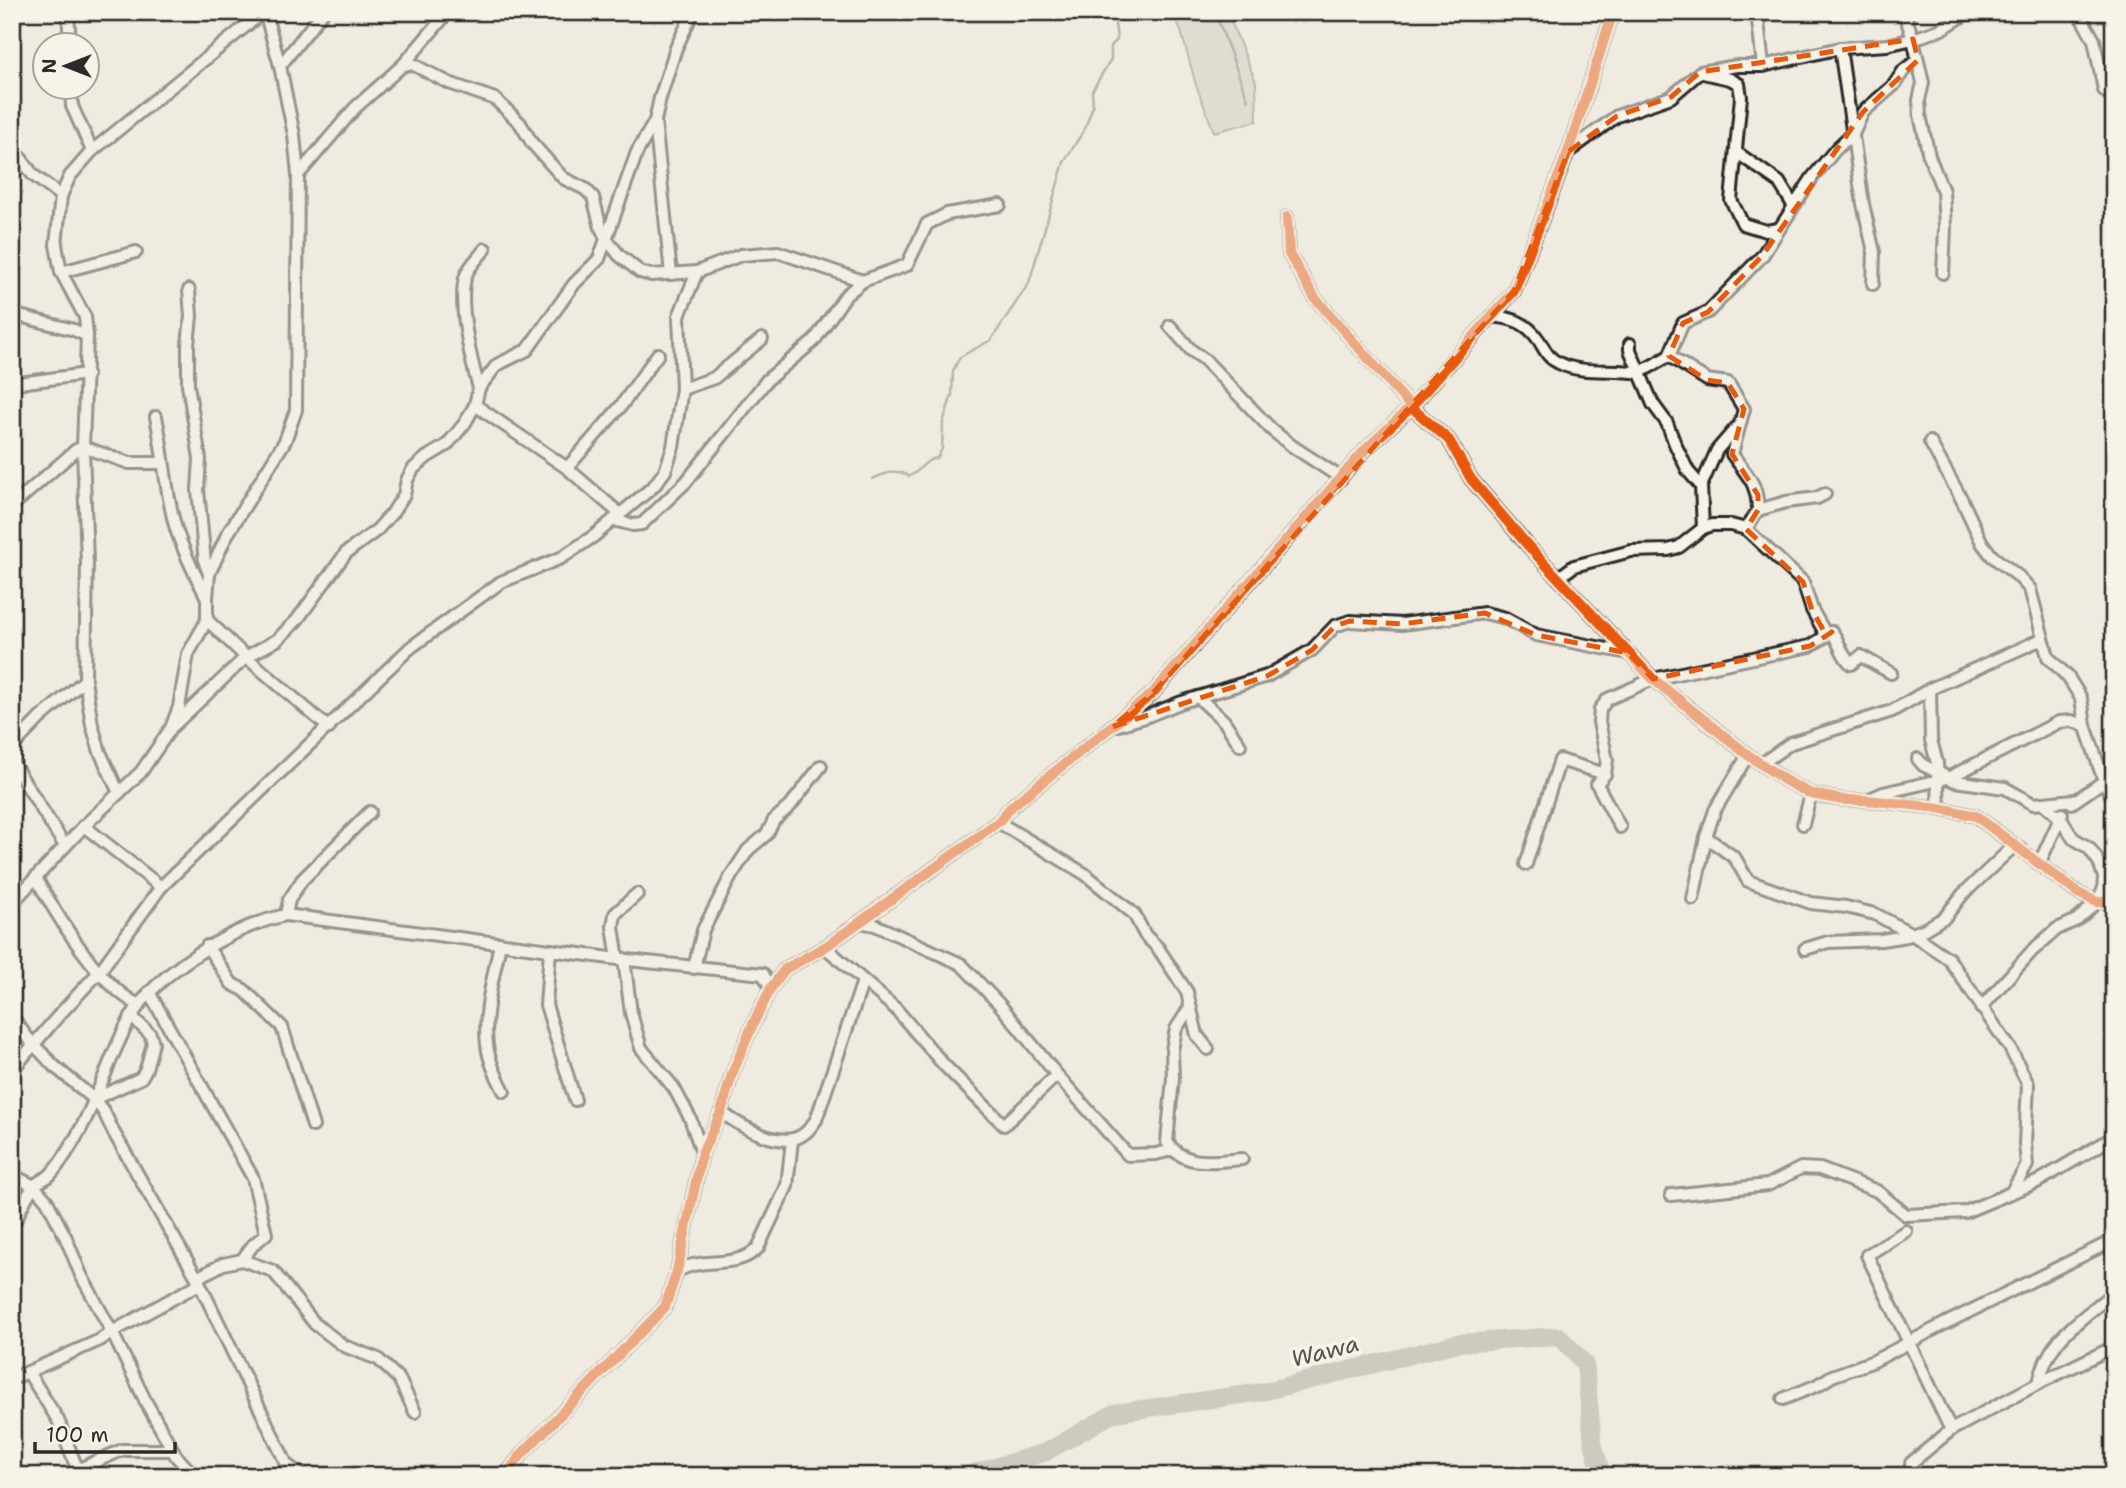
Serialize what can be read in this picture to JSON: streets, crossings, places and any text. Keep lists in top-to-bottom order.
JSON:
{
  "water": ["Wawa"],
  "scale_bar": "100 m",
  "north": "left"
}
